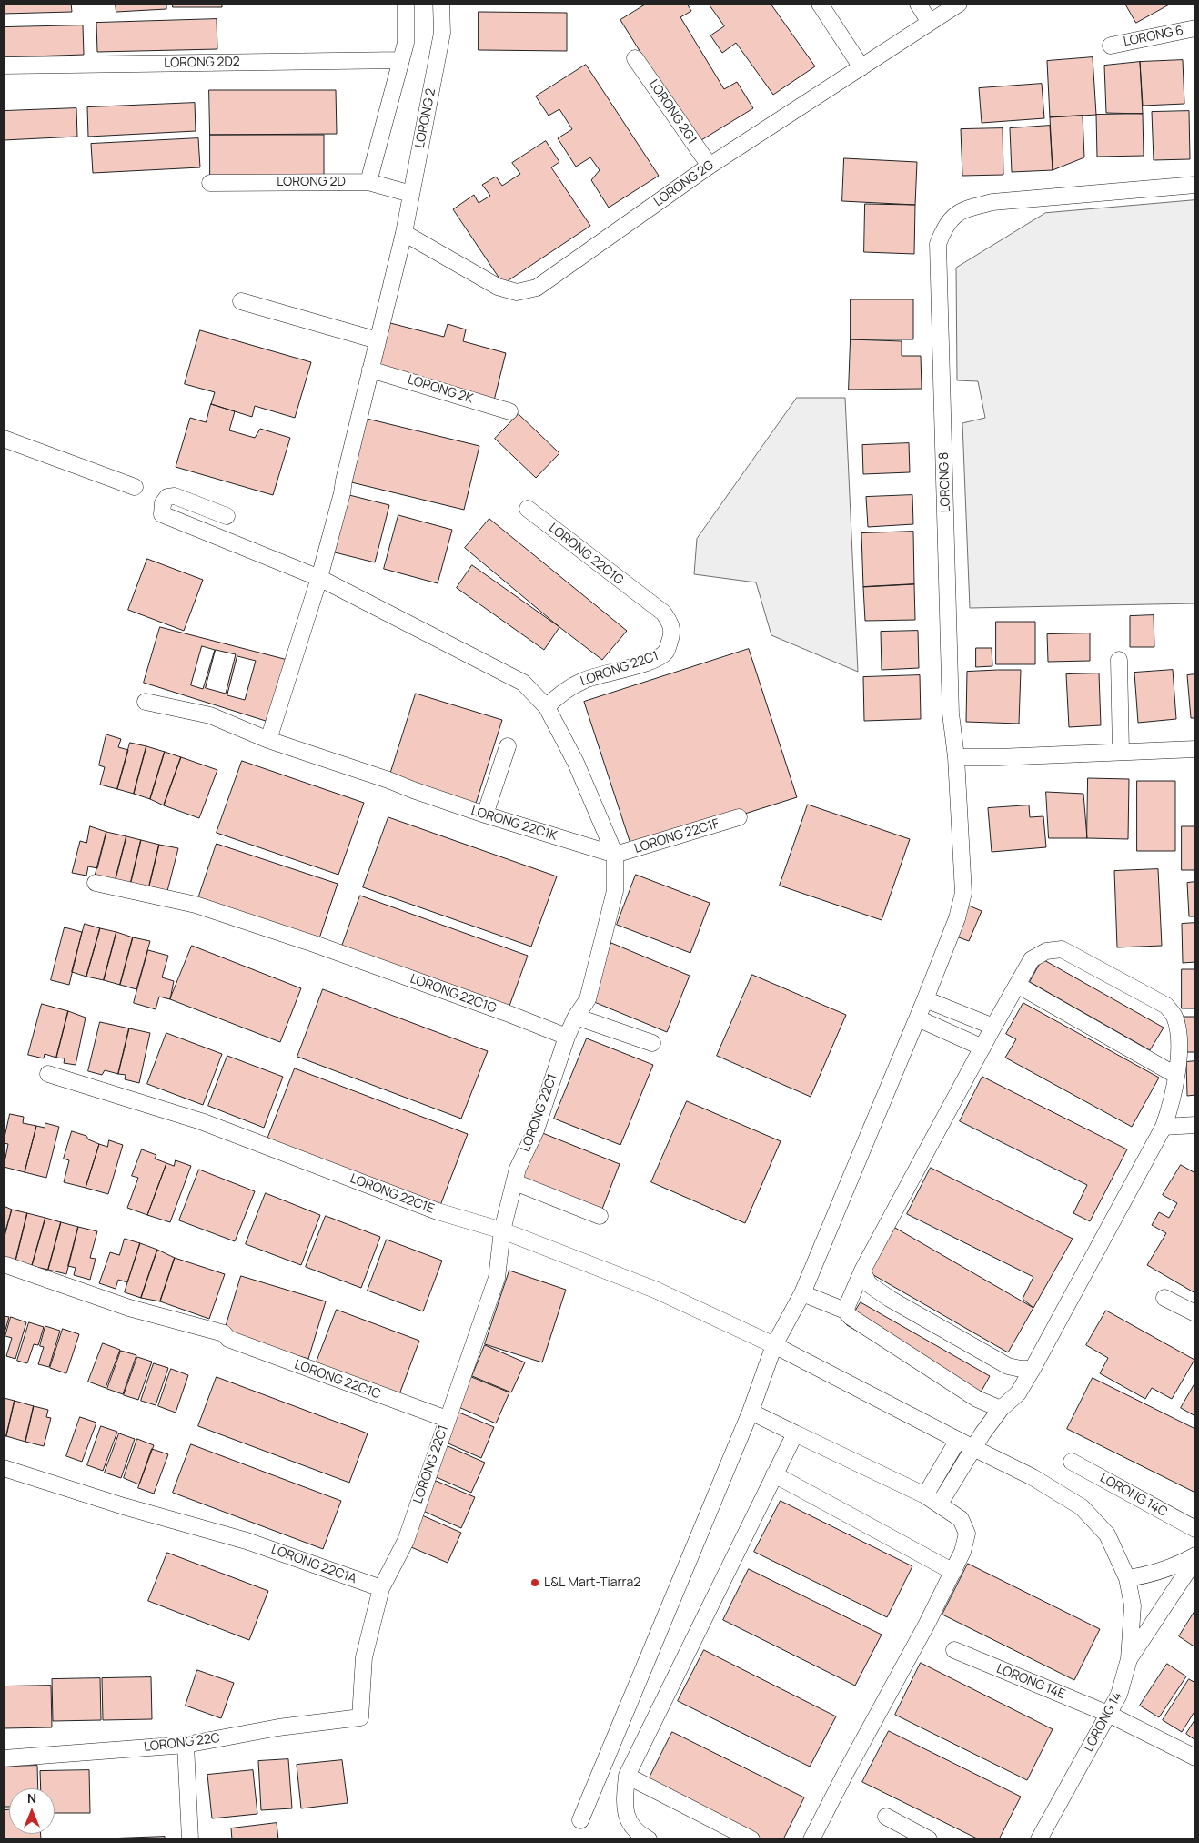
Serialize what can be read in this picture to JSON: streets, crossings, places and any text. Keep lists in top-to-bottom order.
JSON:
{
  "streets": {
    "street": [
      "LORONG 6",
      "LORONG 2D2",
      "LORONG 2G1",
      "LORONG 2",
      "LORONG 2D",
      "LORONG 2G",
      "LORONG 2K",
      "LORONG 8",
      "LORONG 22C1G",
      "LORONG 22C1",
      "LORONG 22C1K",
      "LORONG 22C1F",
      "LORONG 22C1E",
      "LORONG 22C1C",
      "LORONG 14C",
      "LORONG 22C1A",
      "LORONG 14E",
      "LORONG 14",
      "LORONG 22C"
    ]
  },
  "crossings": [
    ["LORONG 2G1", "LORONG 2G"],
    ["LORONG 2", "LORONG 2D"],
    ["LORONG 2", "LORONG 2G"],
    ["LORONG 2", "LORONG 2K"],
    ["LORONG 2", "LORONG 22C1K"],
    ["LORONG 8", "LORONG 22C1E"],
    ["LORONG 22C1G", "LORONG 22C1"],
    ["LORONG 22C1", "LORONG 22C1K"],
    ["LORONG 22C1", "LORONG 22C1F"],
    ["LORONG 22C1", "LORONG 22C1E"],
    ["LORONG 22C1", "LORONG 22C1C"],
    ["LORONG 22C1", "LORONG 22C1A"],
    ["LORONG 22C1", "LORONG 22C"],
    ["LORONG 22C1K", "LORONG 22C1F"],
    ["LORONG 22C1E", "LORONG 14"],
    ["LORONG 14E", "LORONG 14"]
  ],
  "places": ["L&L Mart-Tiarra2"],
  "north": "top"
}
